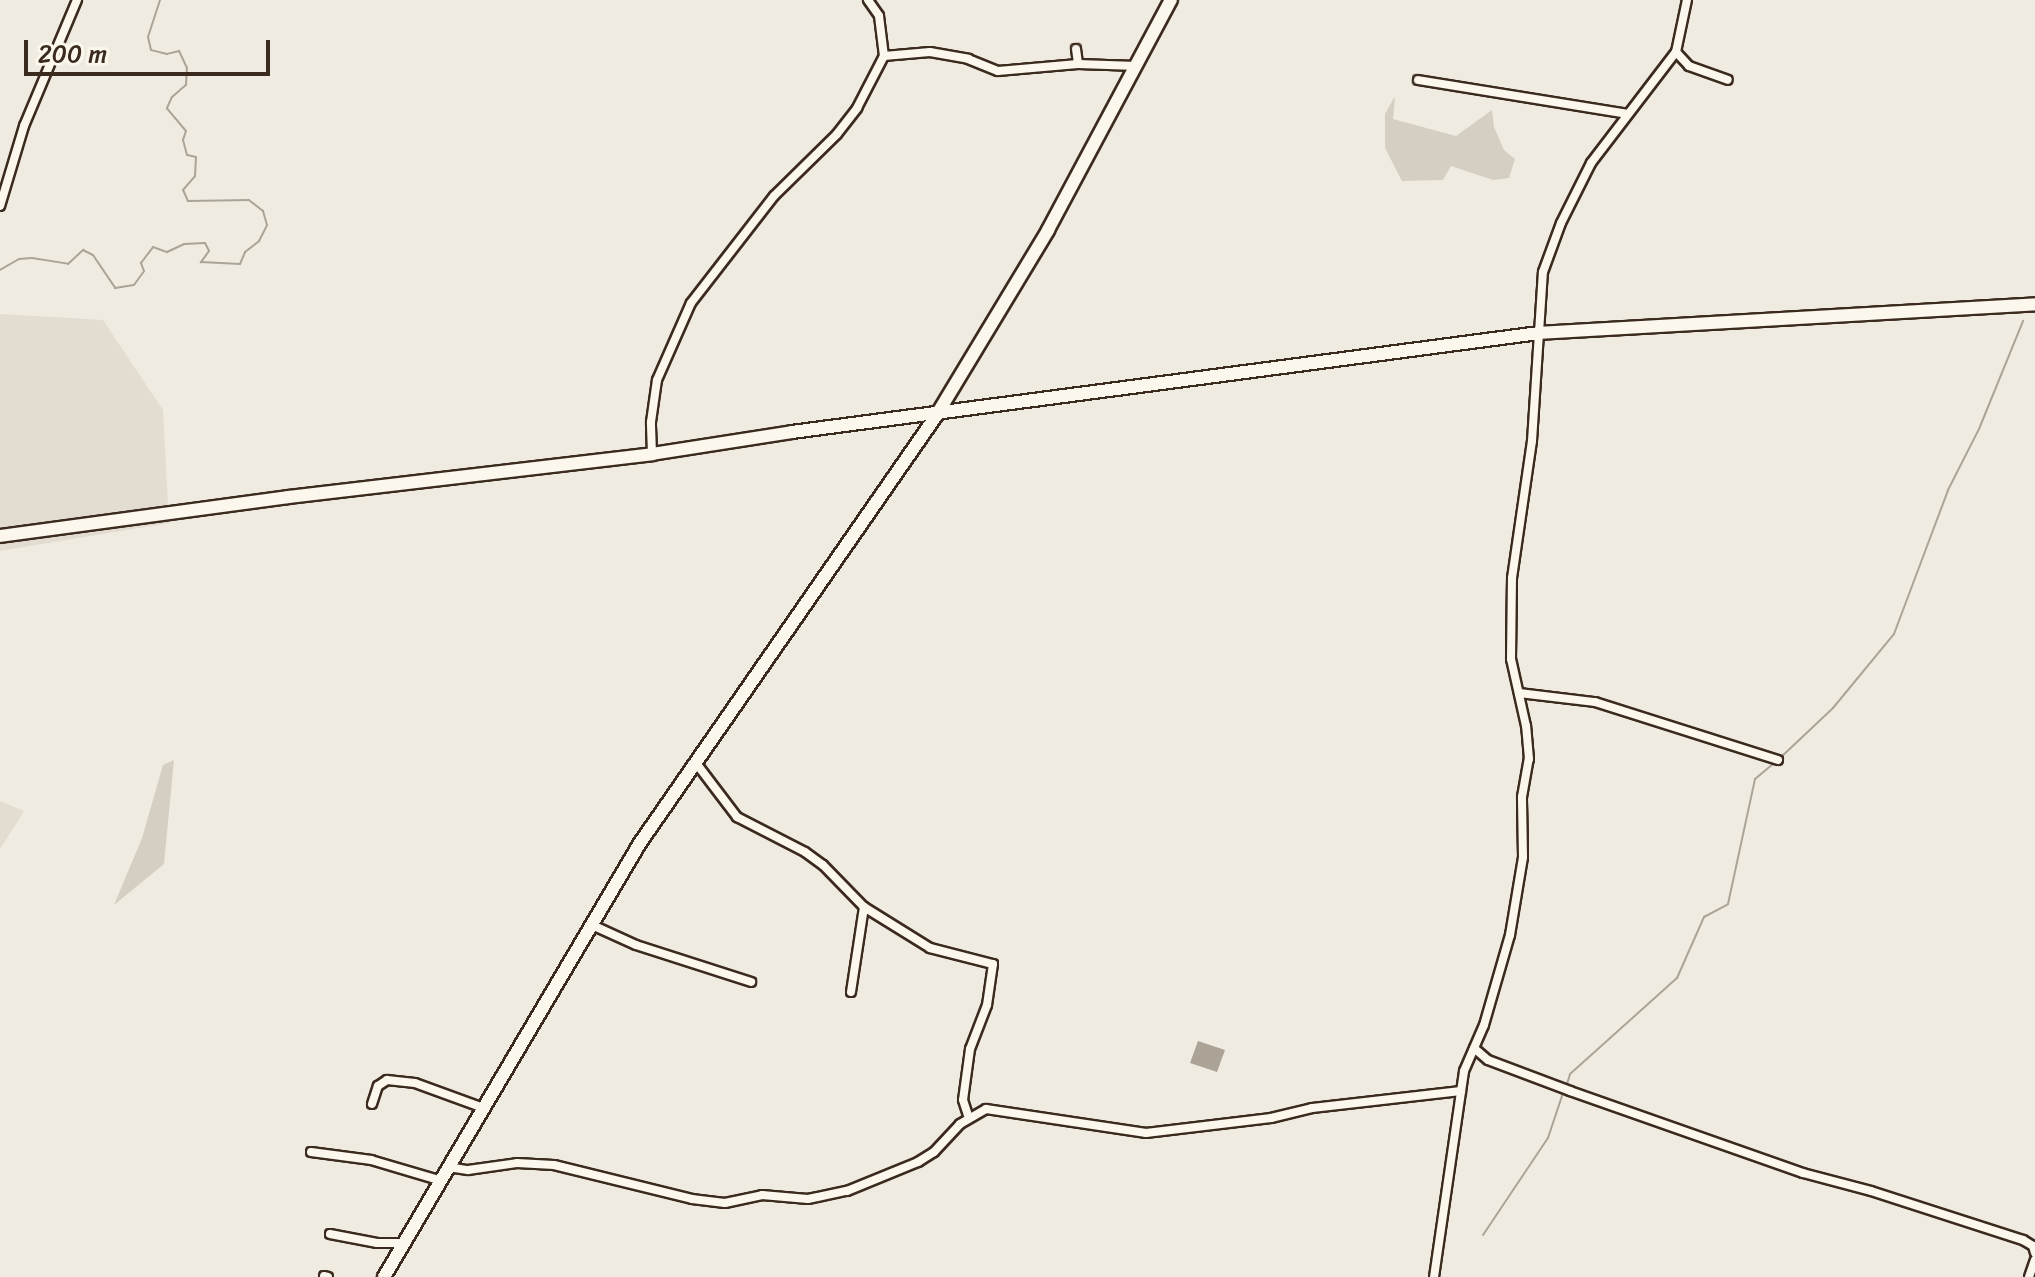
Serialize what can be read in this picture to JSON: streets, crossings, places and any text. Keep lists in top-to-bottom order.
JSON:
{
  "scale_bar": "200 m"
}
